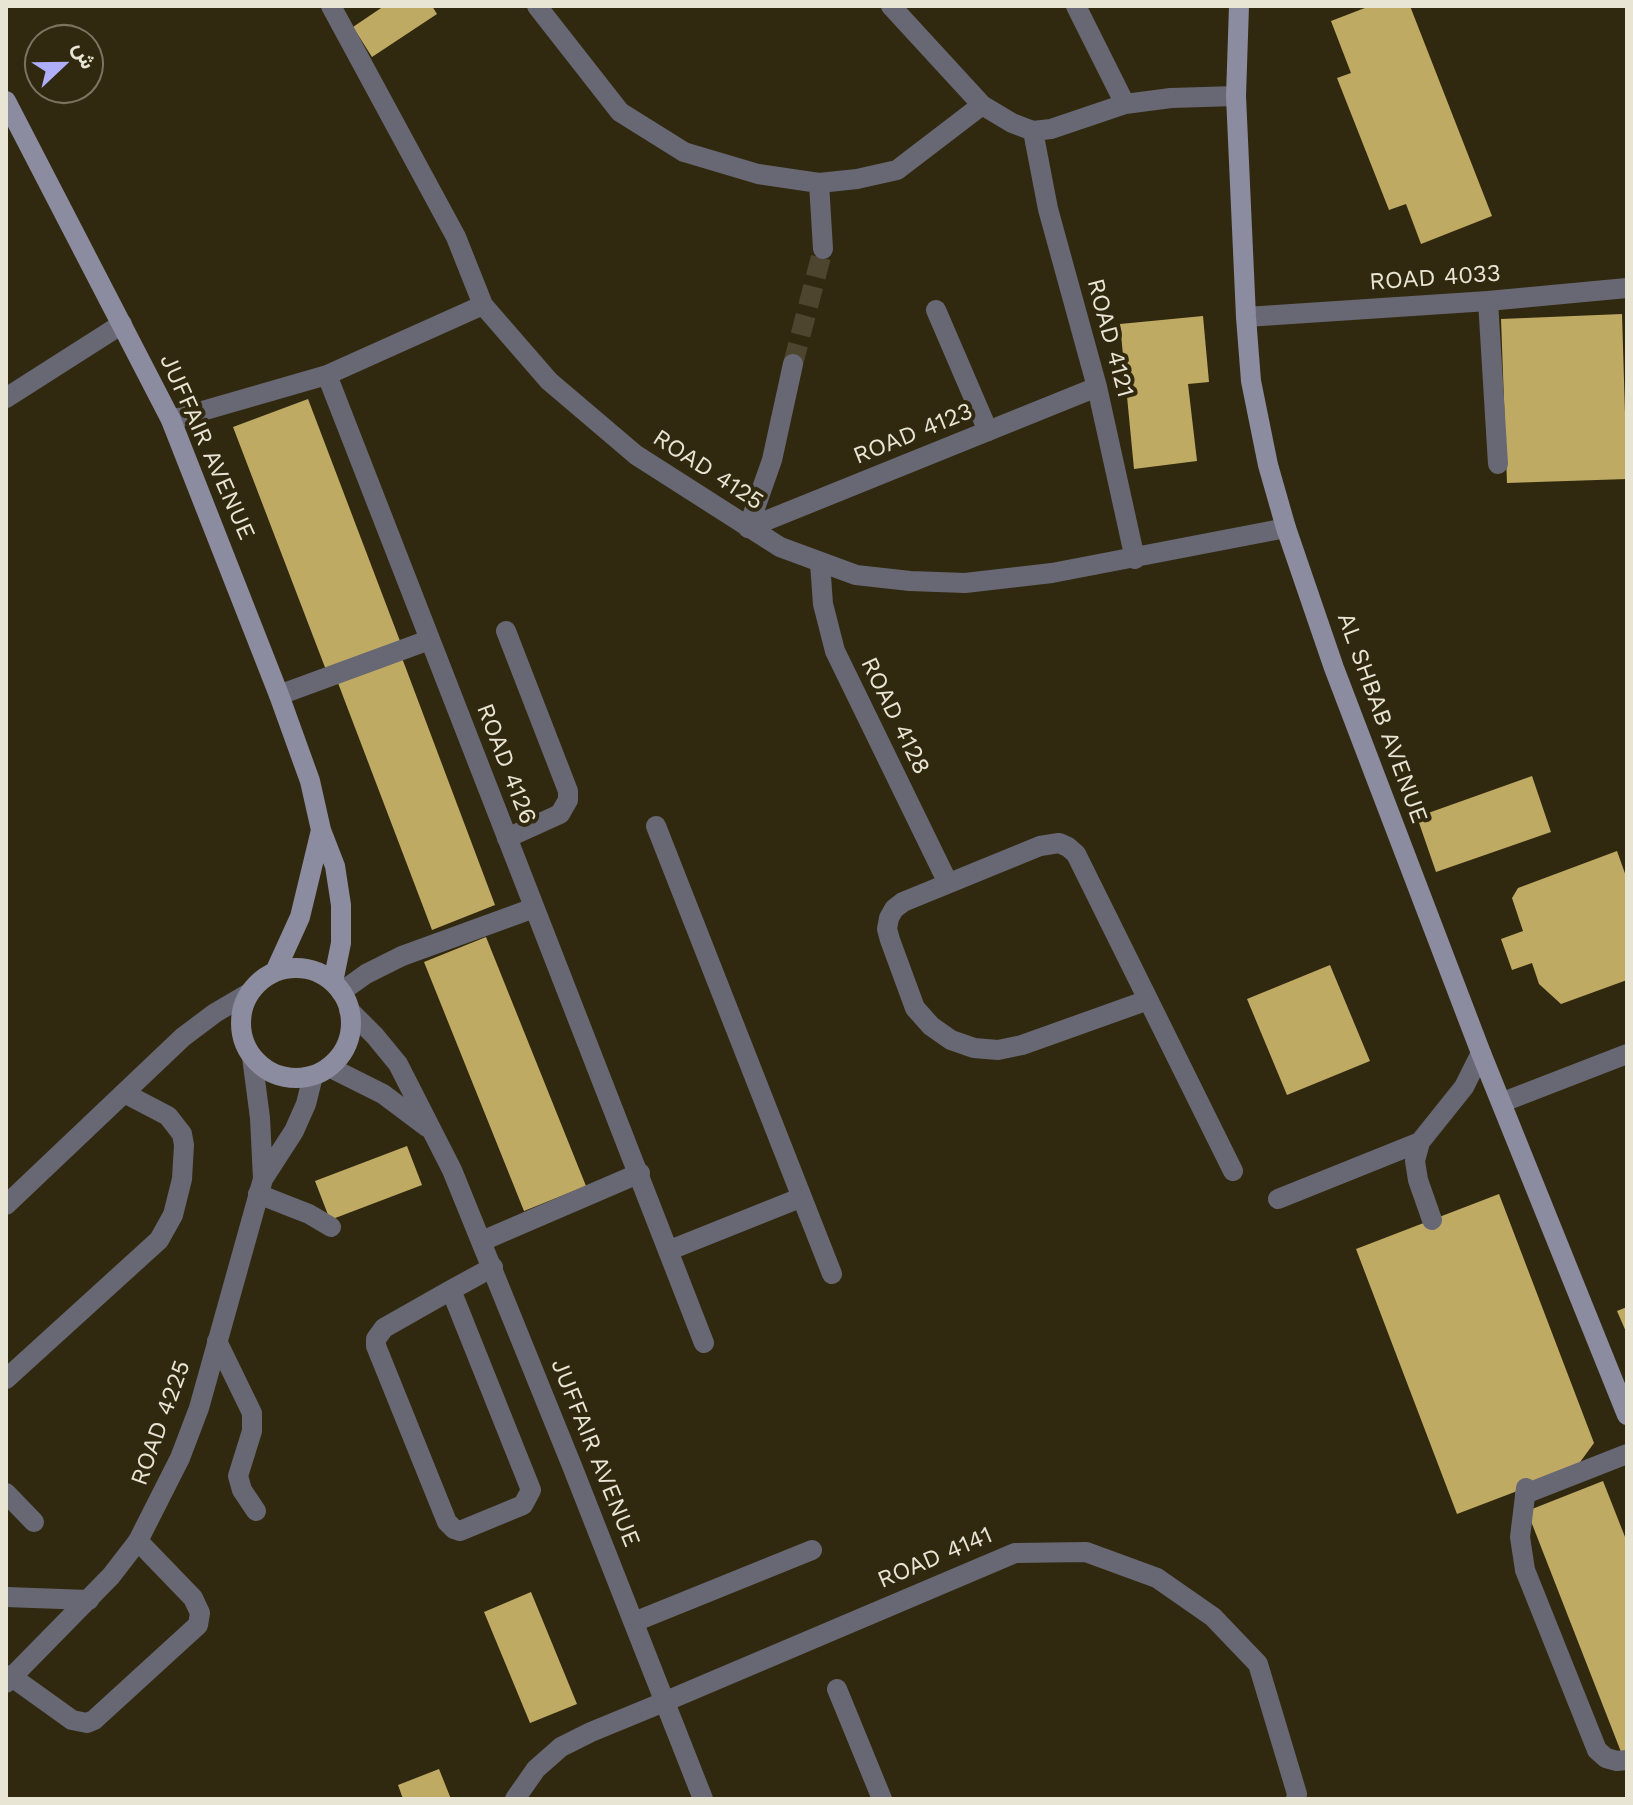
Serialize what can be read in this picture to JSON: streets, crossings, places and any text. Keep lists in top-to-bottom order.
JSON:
{
  "streets": {
    "street": [
      "ROAD 4033",
      "ROAD 4121",
      "ROAD 4123",
      "JUFFAIR AVENUE",
      "ROAD 4125",
      "ROAD 4128",
      "AL SHBAB AVENUE",
      "ROAD 4126",
      "ROAD 4225",
      "ROAD 4141"
    ]
  },
  "crossings": [
    ["ROAD 4033", "AL SHBAB AVENUE"],
    ["ROAD 4121", "ROAD 4123"],
    ["ROAD 4121", "ROAD 4125"],
    ["ROAD 4123", "ROAD 4125"],
    ["JUFFAIR AVENUE", "ROAD 4225"],
    ["JUFFAIR AVENUE", "ROAD 4141"],
    ["ROAD 4125", "ROAD 4128"],
    ["ROAD 4125", "AL SHBAB AVENUE"]
  ],
  "north": "right"
}
